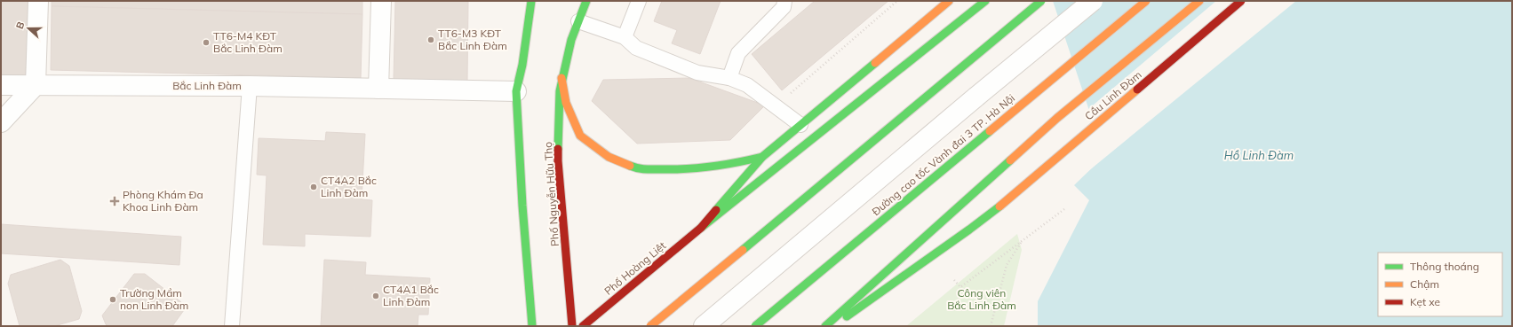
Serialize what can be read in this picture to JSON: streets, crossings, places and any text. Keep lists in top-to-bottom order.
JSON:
{
  "streets": {
    "main road": [
      "Cầu Linh Đàm",
      "Đường cao tốc Vành đai 3 TP. Hà Nội",
      "Phố Nguyễn Hữu Thọ",
      "Phố Hoàng Liệt"
    ],
    "street": ["Bắc Linh Đàm"]
  },
  "water": ["Hồ Linh Đàm"],
  "parks": ["Công viên Bắc Linh Đàm"],
  "places": {
    "other": [
      "TT6-M3 KĐT Bắc Linh Đàm",
      "TT6-M4 KĐT Bắc Linh Đàm",
      "CT4A2 Bắc Linh Đàm",
      "CT4A1 Bắc Linh Đàm",
      "Trường Mầm non Linh Đàm"
    ],
    "health": ["Phòng Khám Đa Khoa Linh Đàm"]
  },
  "legend": ["Thông thoáng", "Chậm", "Kẹt xe"],
  "north": "left"
}
